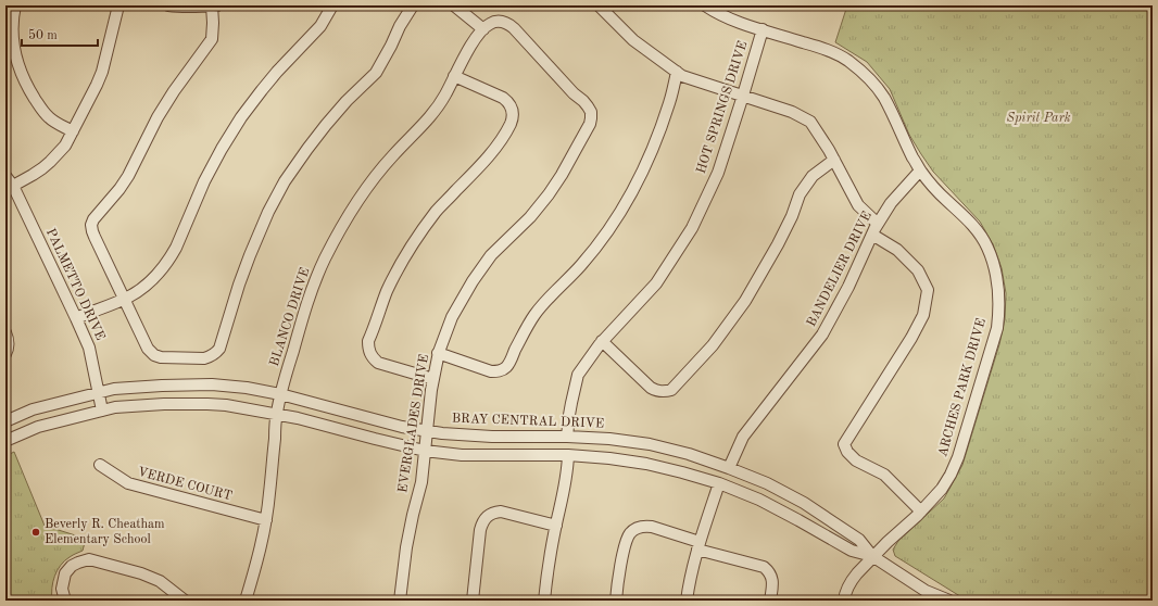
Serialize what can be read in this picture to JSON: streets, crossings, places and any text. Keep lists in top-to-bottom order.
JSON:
{
  "streets": {
    "street": [
      "HOT SPRINGS DRIVE",
      "BANDELIER DRIVE",
      "PALMETTO DRIVE",
      "BLANCO DRIVE",
      "ARCHES PARK DRIVE",
      "BRAY CENTRAL DRIVE",
      "EVERGLADES DRIVE",
      "VERDE COURT"
    ]
  },
  "crossings": [
    ["HOT SPRINGS DRIVE", "ARCHES PARK DRIVE"],
    ["HOT SPRINGS DRIVE", "BRAY CENTRAL DRIVE"],
    ["BANDELIER DRIVE", "ARCHES PARK DRIVE"],
    ["BANDELIER DRIVE", "BRAY CENTRAL DRIVE"],
    ["PALMETTO DRIVE", "BRAY CENTRAL DRIVE"],
    ["BLANCO DRIVE", "BRAY CENTRAL DRIVE"],
    ["BLANCO DRIVE", "EVERGLADES DRIVE"],
    ["BLANCO DRIVE", "VERDE COURT"],
    ["ARCHES PARK DRIVE", "BRAY CENTRAL DRIVE"],
    ["BRAY CENTRAL DRIVE", "EVERGLADES DRIVE"]
  ],
  "parks": ["Spirit Park"],
  "places": ["Beverly R. Cheatham Elementary School"],
  "scale_bar": "50 m"
}
